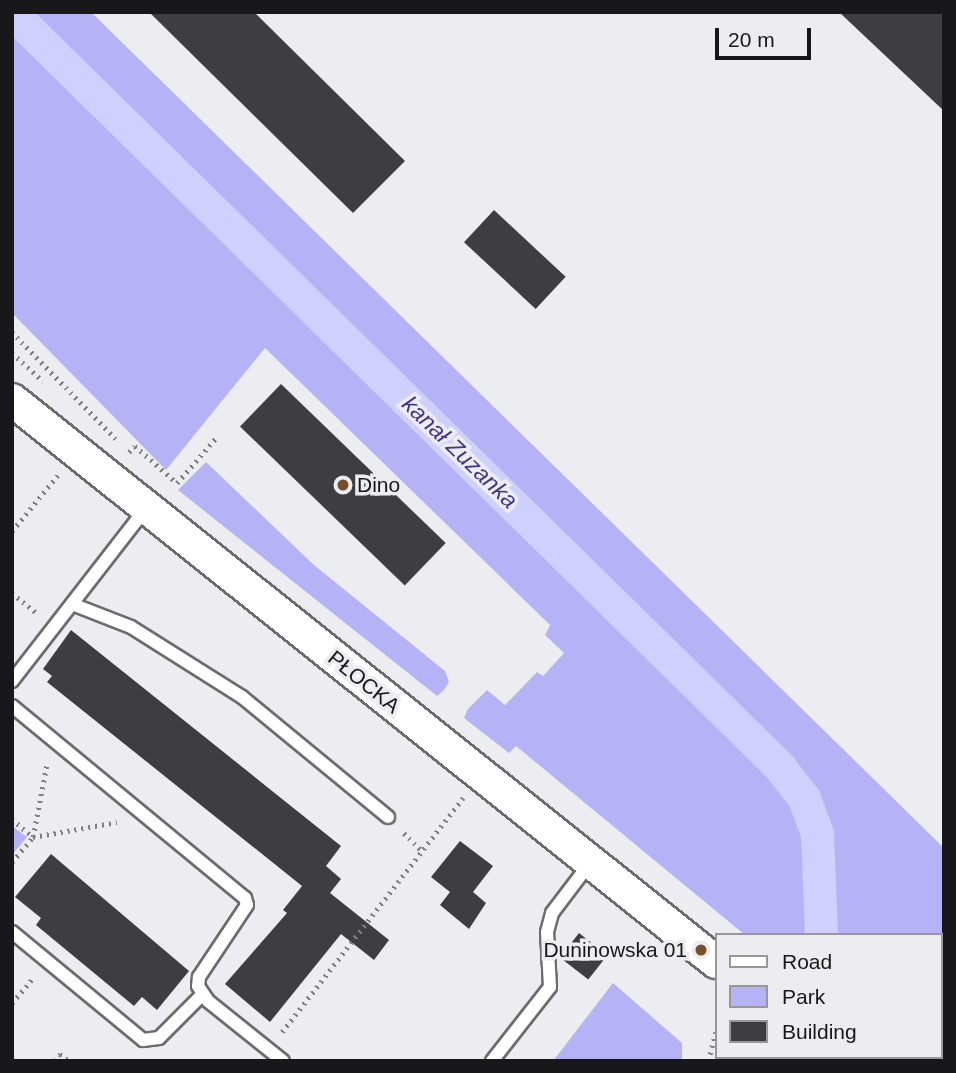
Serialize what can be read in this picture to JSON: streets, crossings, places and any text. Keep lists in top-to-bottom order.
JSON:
{
  "streets": {
    "street": ["PŁOCKA"]
  },
  "water": ["kanał Zuzanka"],
  "places": ["Dino", "Duninowska 01"],
  "legend": ["Road", "Park", "Building"],
  "scale_bar": "20 m"
}
